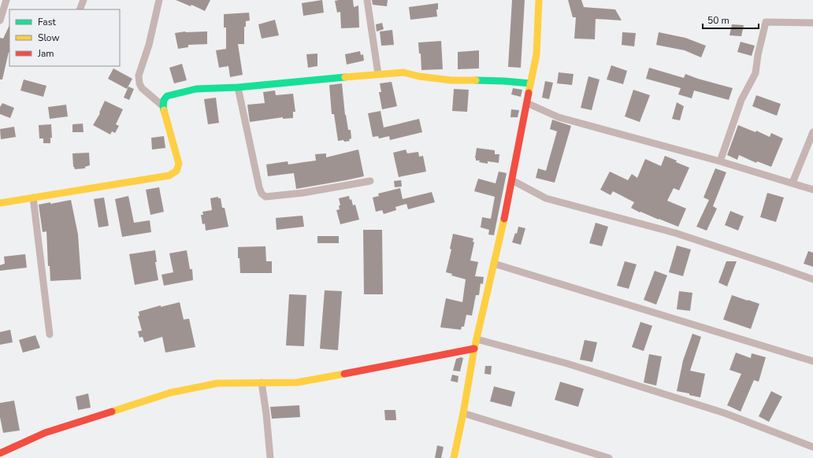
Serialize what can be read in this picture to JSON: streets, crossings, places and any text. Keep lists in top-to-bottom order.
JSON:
{
  "legend": ["Fast", "Slow", "Jam"],
  "scale_bar": "50 m"
}
